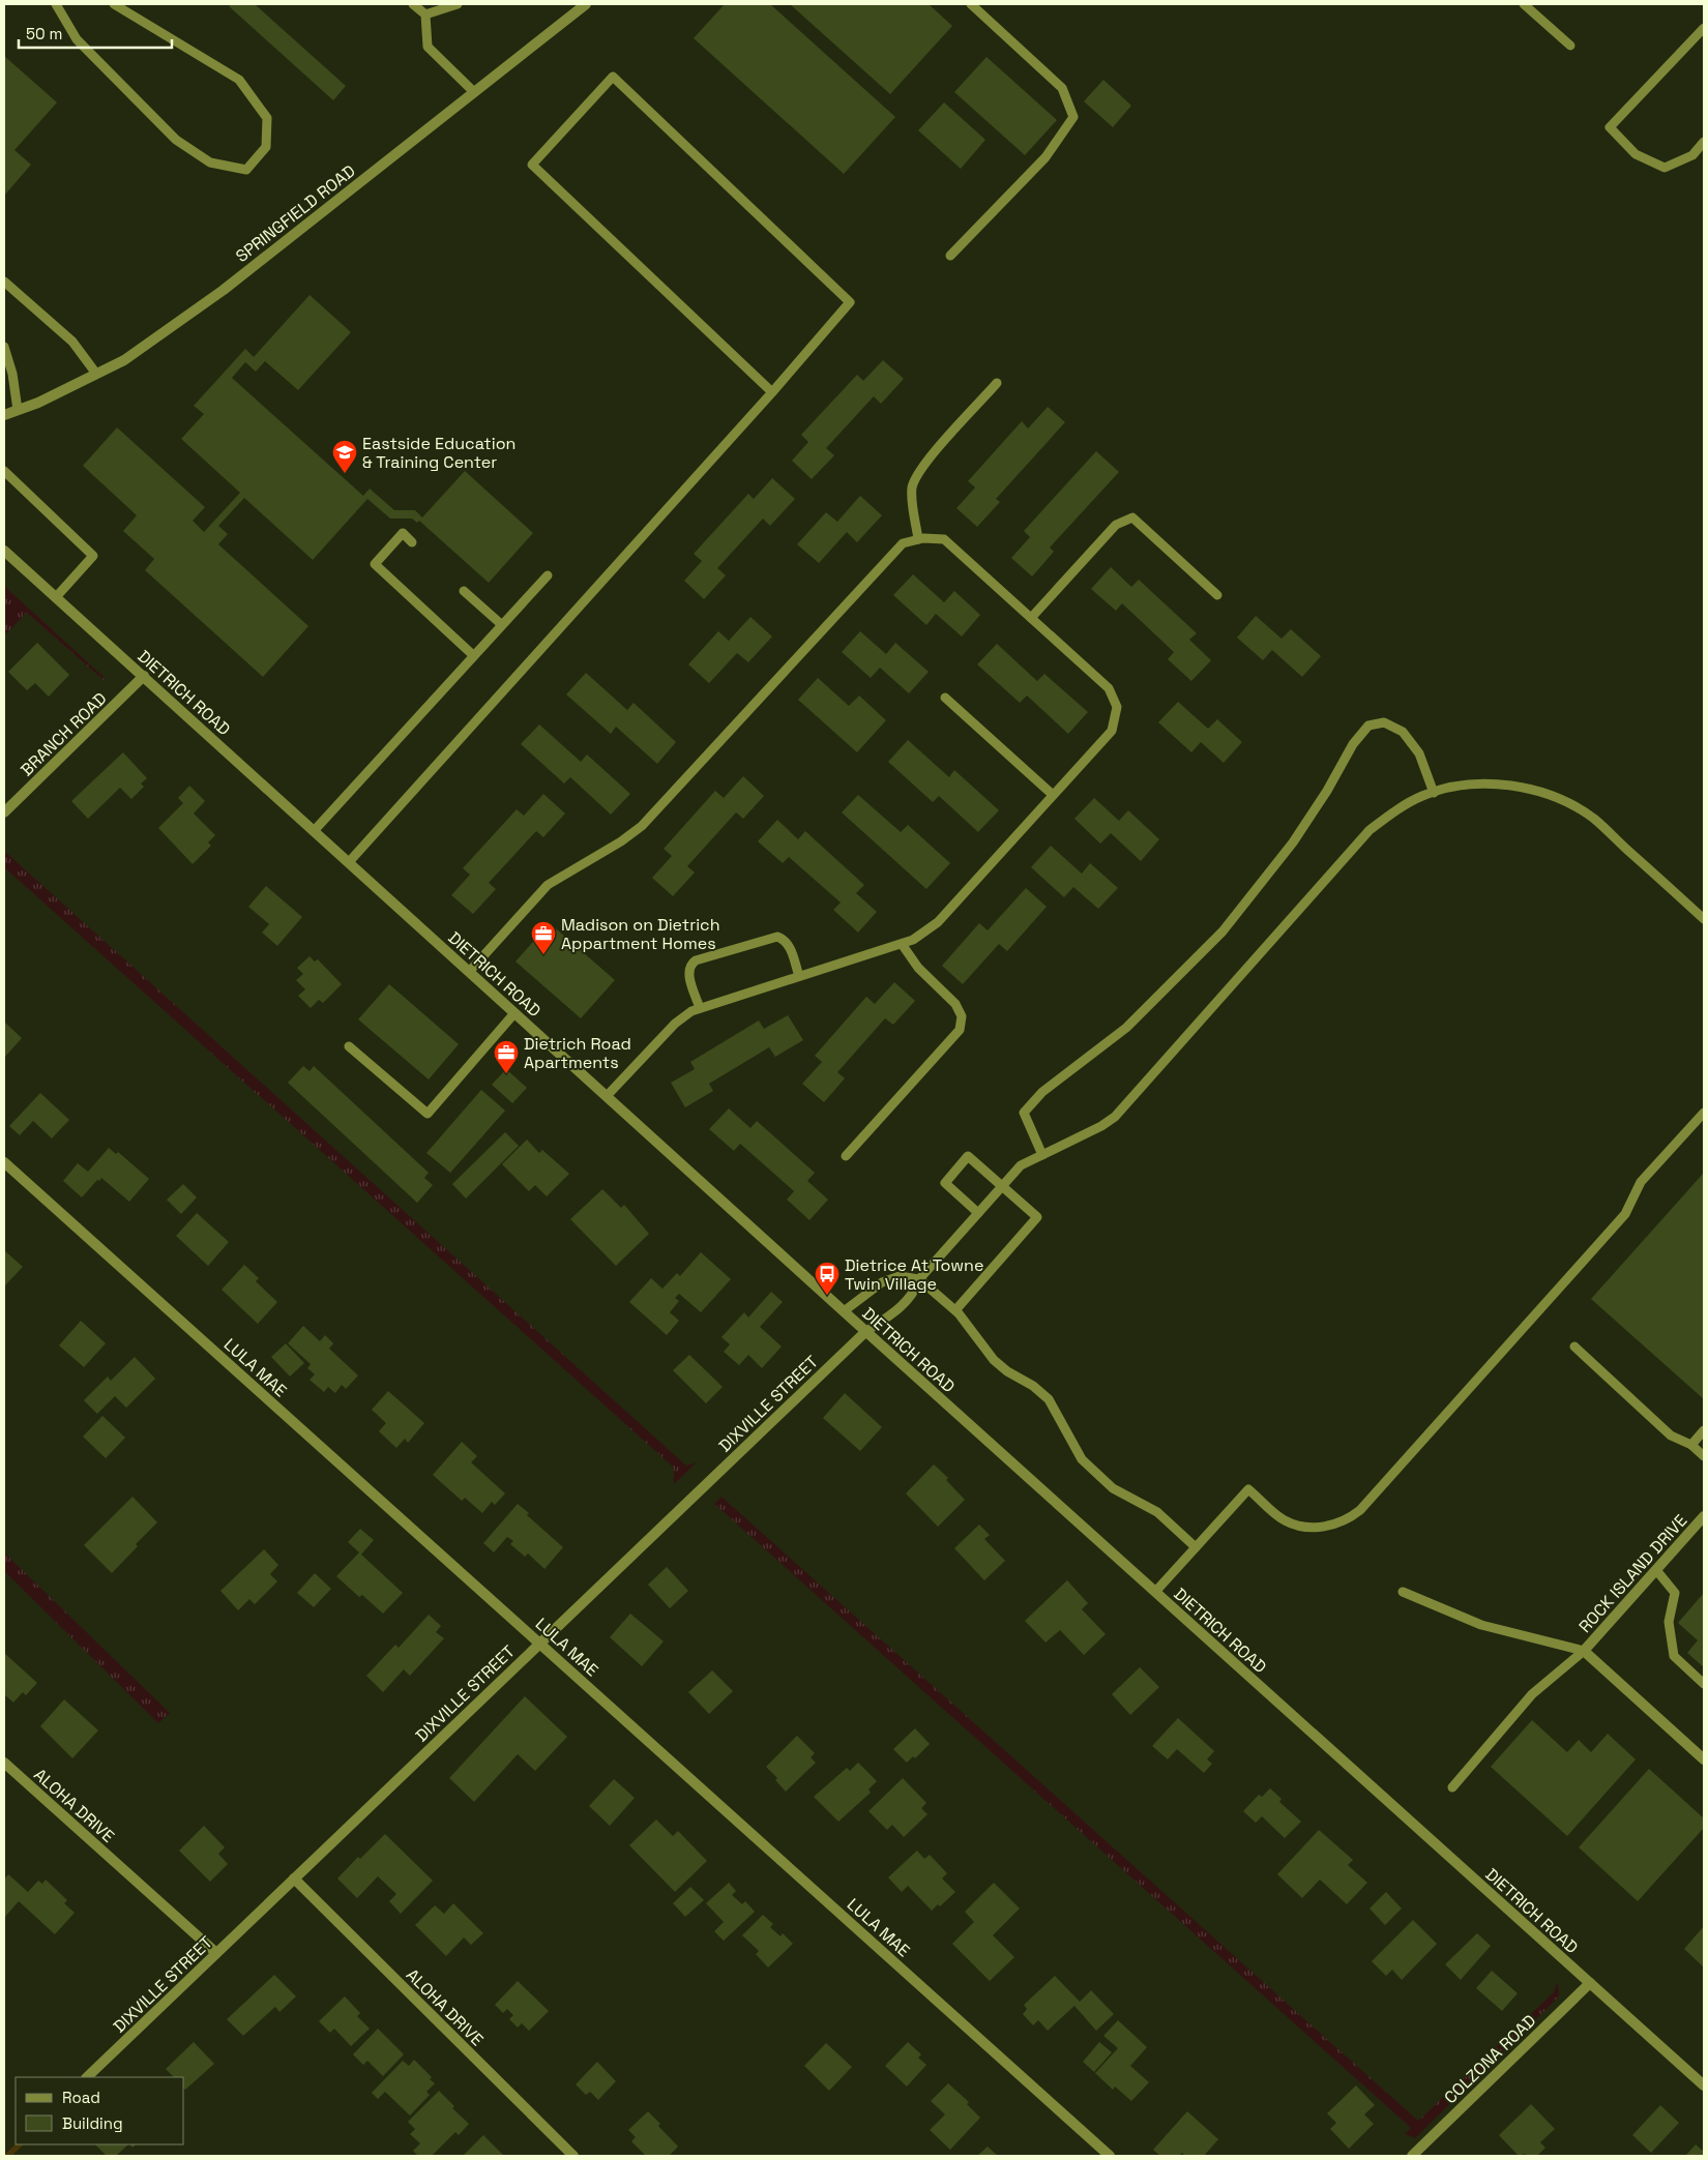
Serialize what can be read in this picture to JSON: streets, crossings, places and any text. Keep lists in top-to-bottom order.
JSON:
{
  "streets": {
    "street": [
      "SPRINGFIELD ROAD",
      "DIETRICH ROAD",
      "BRANCH ROAD",
      "LULA MAE",
      "DIXVILLE STREET",
      "ROCK ISLAND DRIVE",
      "ALOHA DRIVE",
      "COLZONA ROAD"
    ]
  },
  "crossings": [
    ["DIETRICH ROAD", "BRANCH ROAD"],
    ["DIETRICH ROAD", "DIXVILLE STREET"],
    ["DIETRICH ROAD", "COLZONA ROAD"],
    ["LULA MAE", "DIXVILLE STREET"],
    ["DIXVILLE STREET", "ALOHA DRIVE"]
  ],
  "places": {
    "school or university": ["Eastside Education & Training Center"],
    "office": ["Madison on Dietrich Appartment Homes", "Dietrich Road Apartments"],
    "bus stop": ["Dietrice At Towne Twin Village"]
  },
  "legend": ["Road", "Building"],
  "scale_bar": "50 m"
}
